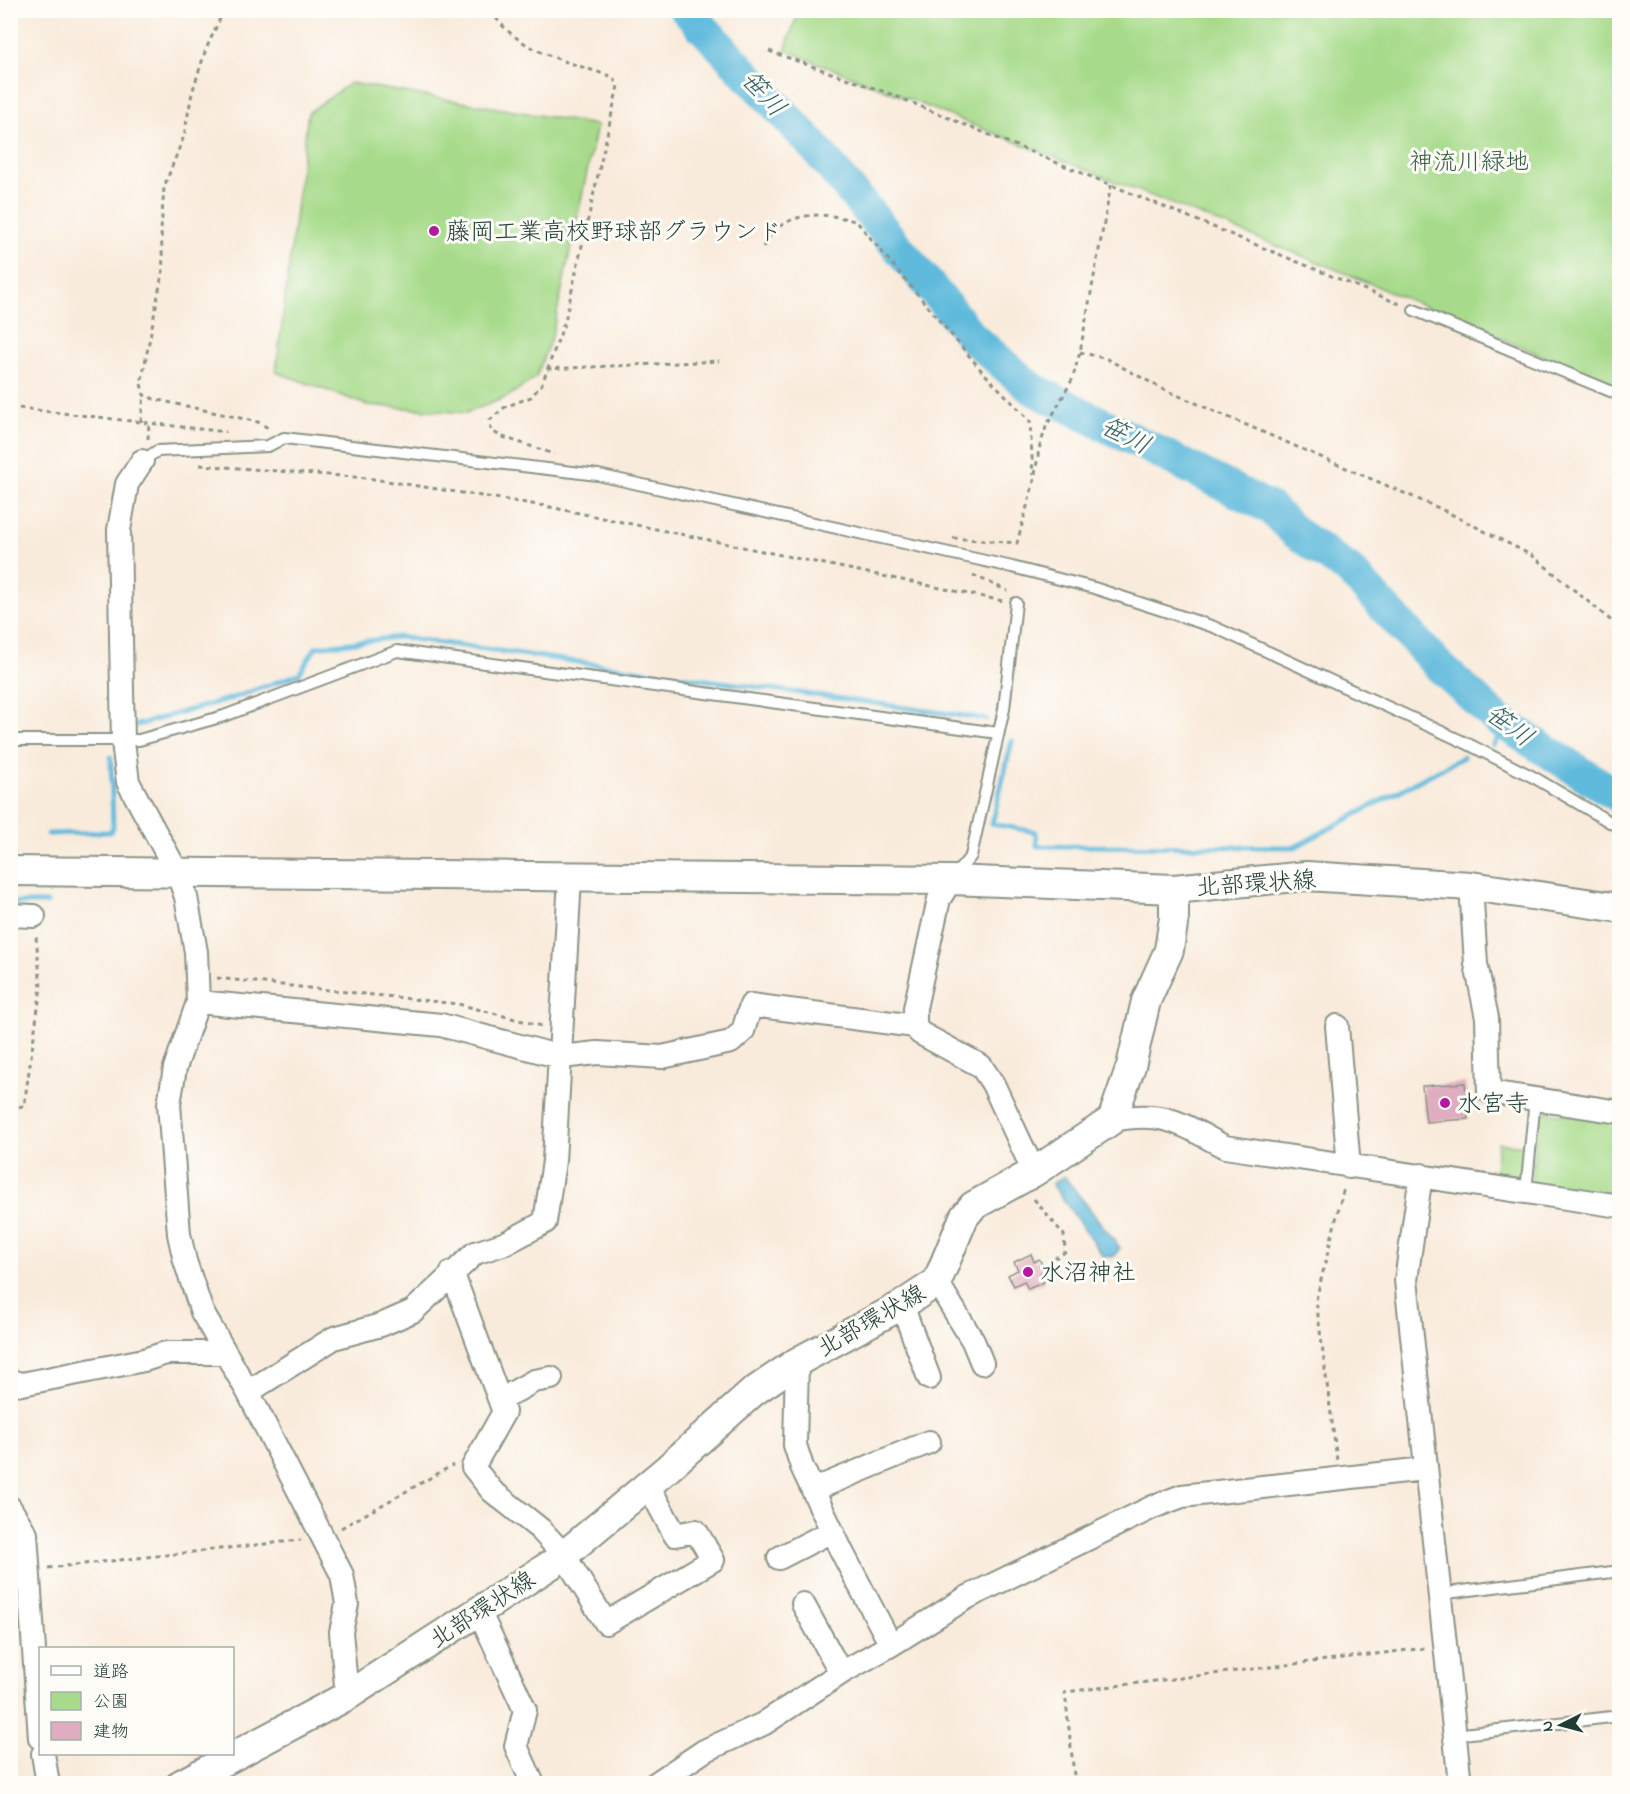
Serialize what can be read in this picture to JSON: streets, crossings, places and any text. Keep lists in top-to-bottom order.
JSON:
{
  "streets": {
    "street": ["北部環状線"]
  },
  "water": ["笹川"],
  "parks": ["神流川緑地"],
  "places": ["藤岡工業高校野球部グラウンド", "水宮寺", "水沼神社"],
  "legend": ["道路", "公園", "建物"],
  "north": "left"
}
